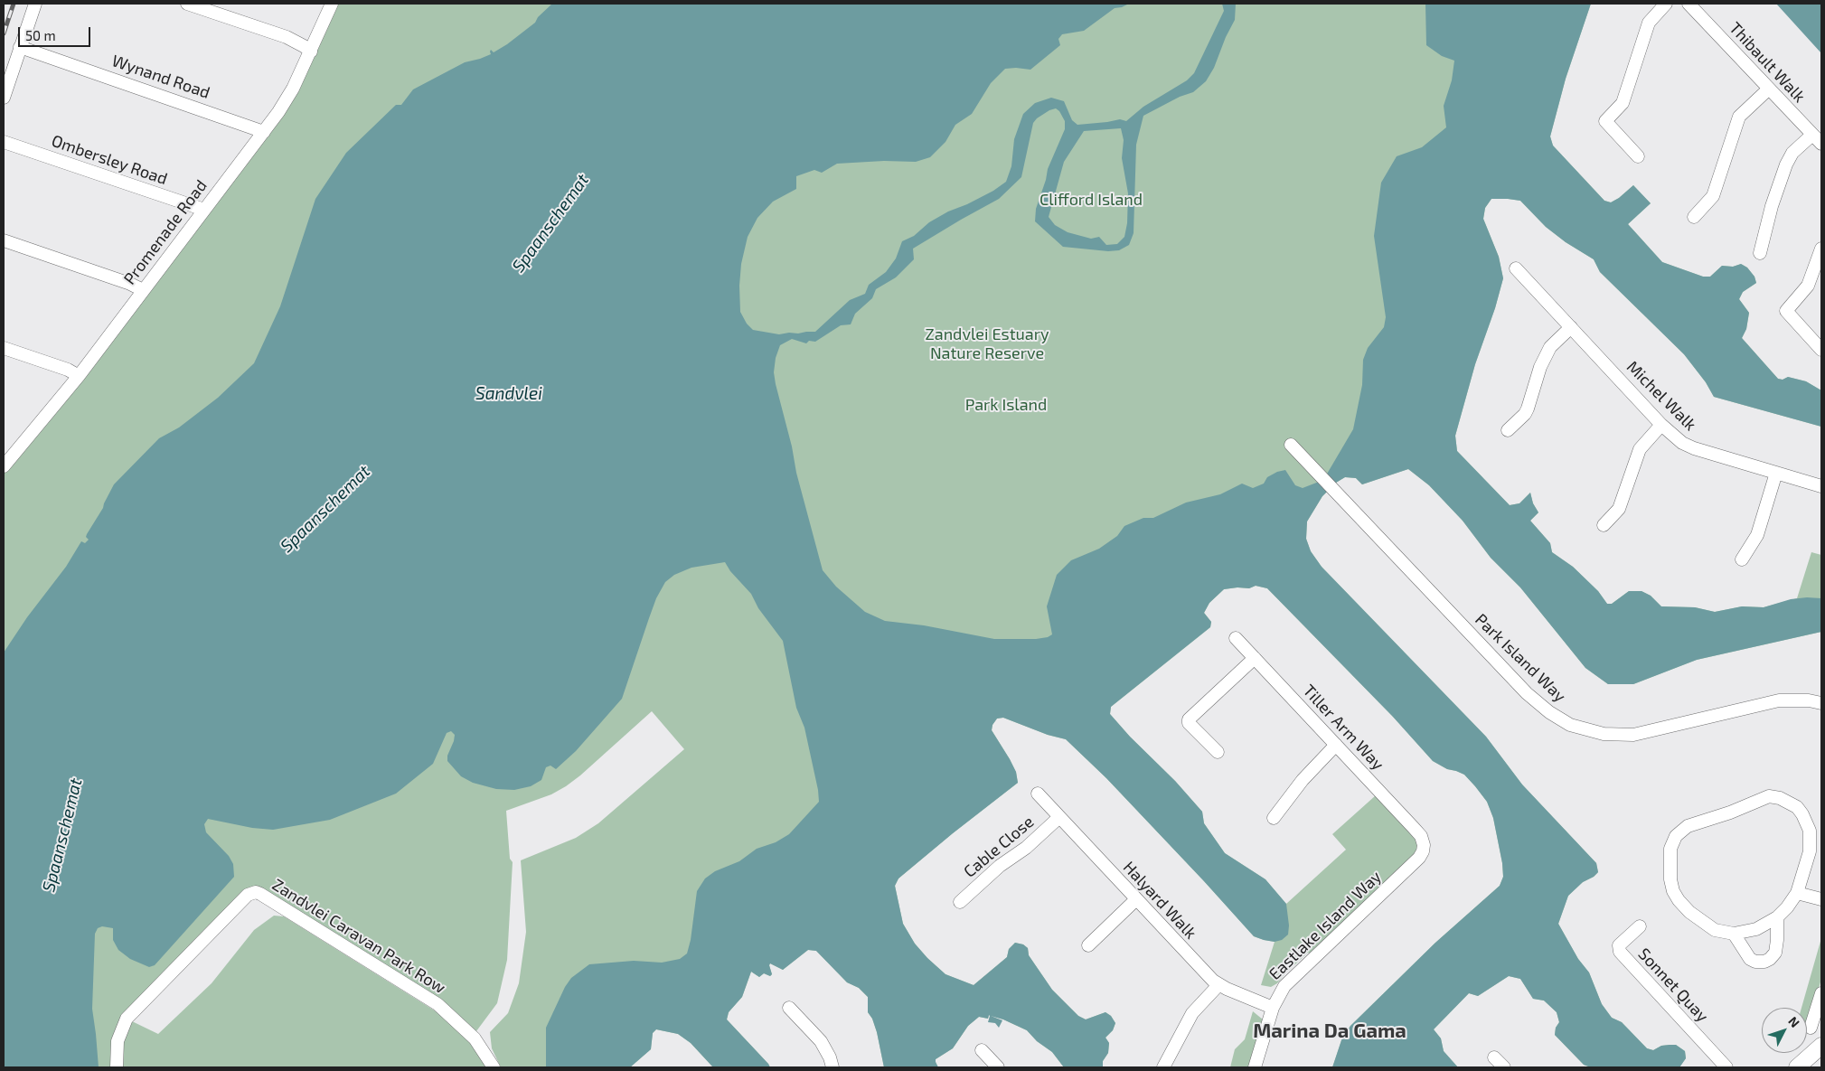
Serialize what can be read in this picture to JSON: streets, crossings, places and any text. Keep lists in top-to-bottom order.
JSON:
{
  "streets": {
    "street": [
      "Thibault Walk",
      "Wynand Road",
      "Ombersley Road",
      "Promenade Road",
      "Michel Walk",
      "Park Island Way",
      "Tiller Arm Way",
      "Cable Close",
      "Halyard Walk",
      "Eastlake Island Way",
      "Zandvlei Caravan Park Row",
      "Sonnet Quay"
    ]
  },
  "crossings": [
    ["Wynand Road", "Promenade Road"],
    ["Ombersley Road", "Promenade Road"],
    ["Tiller Arm Way", "Eastlake Island Way"],
    ["Cable Close", "Halyard Walk"],
    ["Halyard Walk", "Eastlake Island Way"]
  ],
  "districts": ["Marina Da Gama"],
  "water": ["Spaanschemat", "Sandvlei"],
  "parks": ["Clifford Island", "Zandvlei Estuary Nature Reserve", "Park Island"],
  "scale_bar": "50 m",
  "north": "top right"
}
